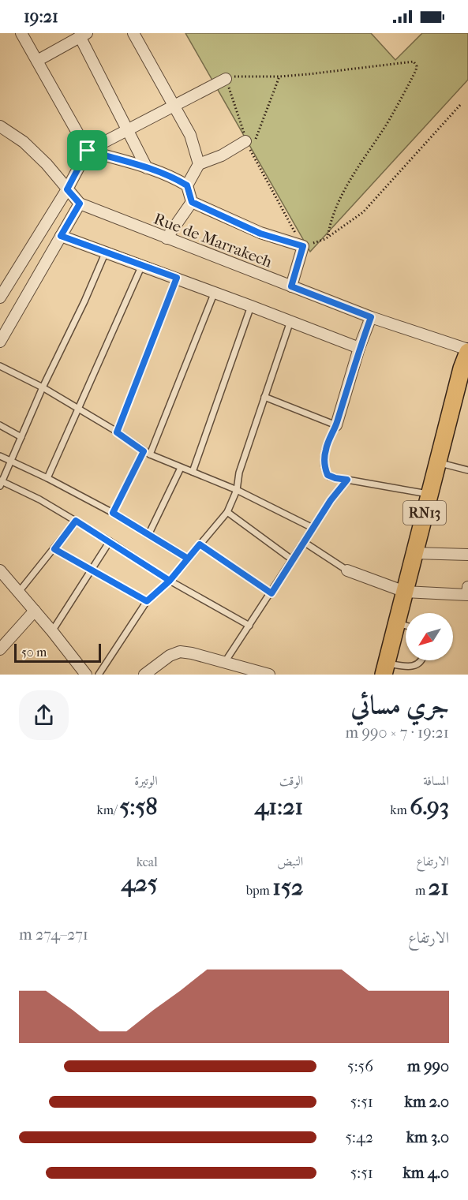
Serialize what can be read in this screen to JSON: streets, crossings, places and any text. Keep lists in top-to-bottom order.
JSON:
{
  "streets": {
    "main road": ["RN13"],
    "street": ["Rue de Marrakech"]
  },
  "crossings": [
    ["Rue de Marrakech", "RN13"]
  ],
  "scale_bar": "50 m",
  "north": "bottom left",
  "page": {
    "status": "19:21",
    "scale": "50 m",
    "heading": ["جري مسائي", "19:21 · 7 × 990 m"],
    "stats": [
      ["المسافة", "6.93 km"],
      ["الوقت", "41:21"],
      ["الوتيرة", "5:58 /km"],
      ["الارتفاع", "21 m"],
      ["النبض", "152 bpm"],
      ["kcal", "425"]
    ],
    "chart": ["الارتفاع", "271–274 m"],
    "list": [
      {
        "name": "990 m",
        "note": "5:56"
      },
      {
        "name": "2.0 km",
        "note": "5:51"
      },
      {
        "name": "3.0 km",
        "note": "5:42"
      },
      {
        "name": "4.0 km",
        "note": "5:51"
      }
    ]
  }
}
